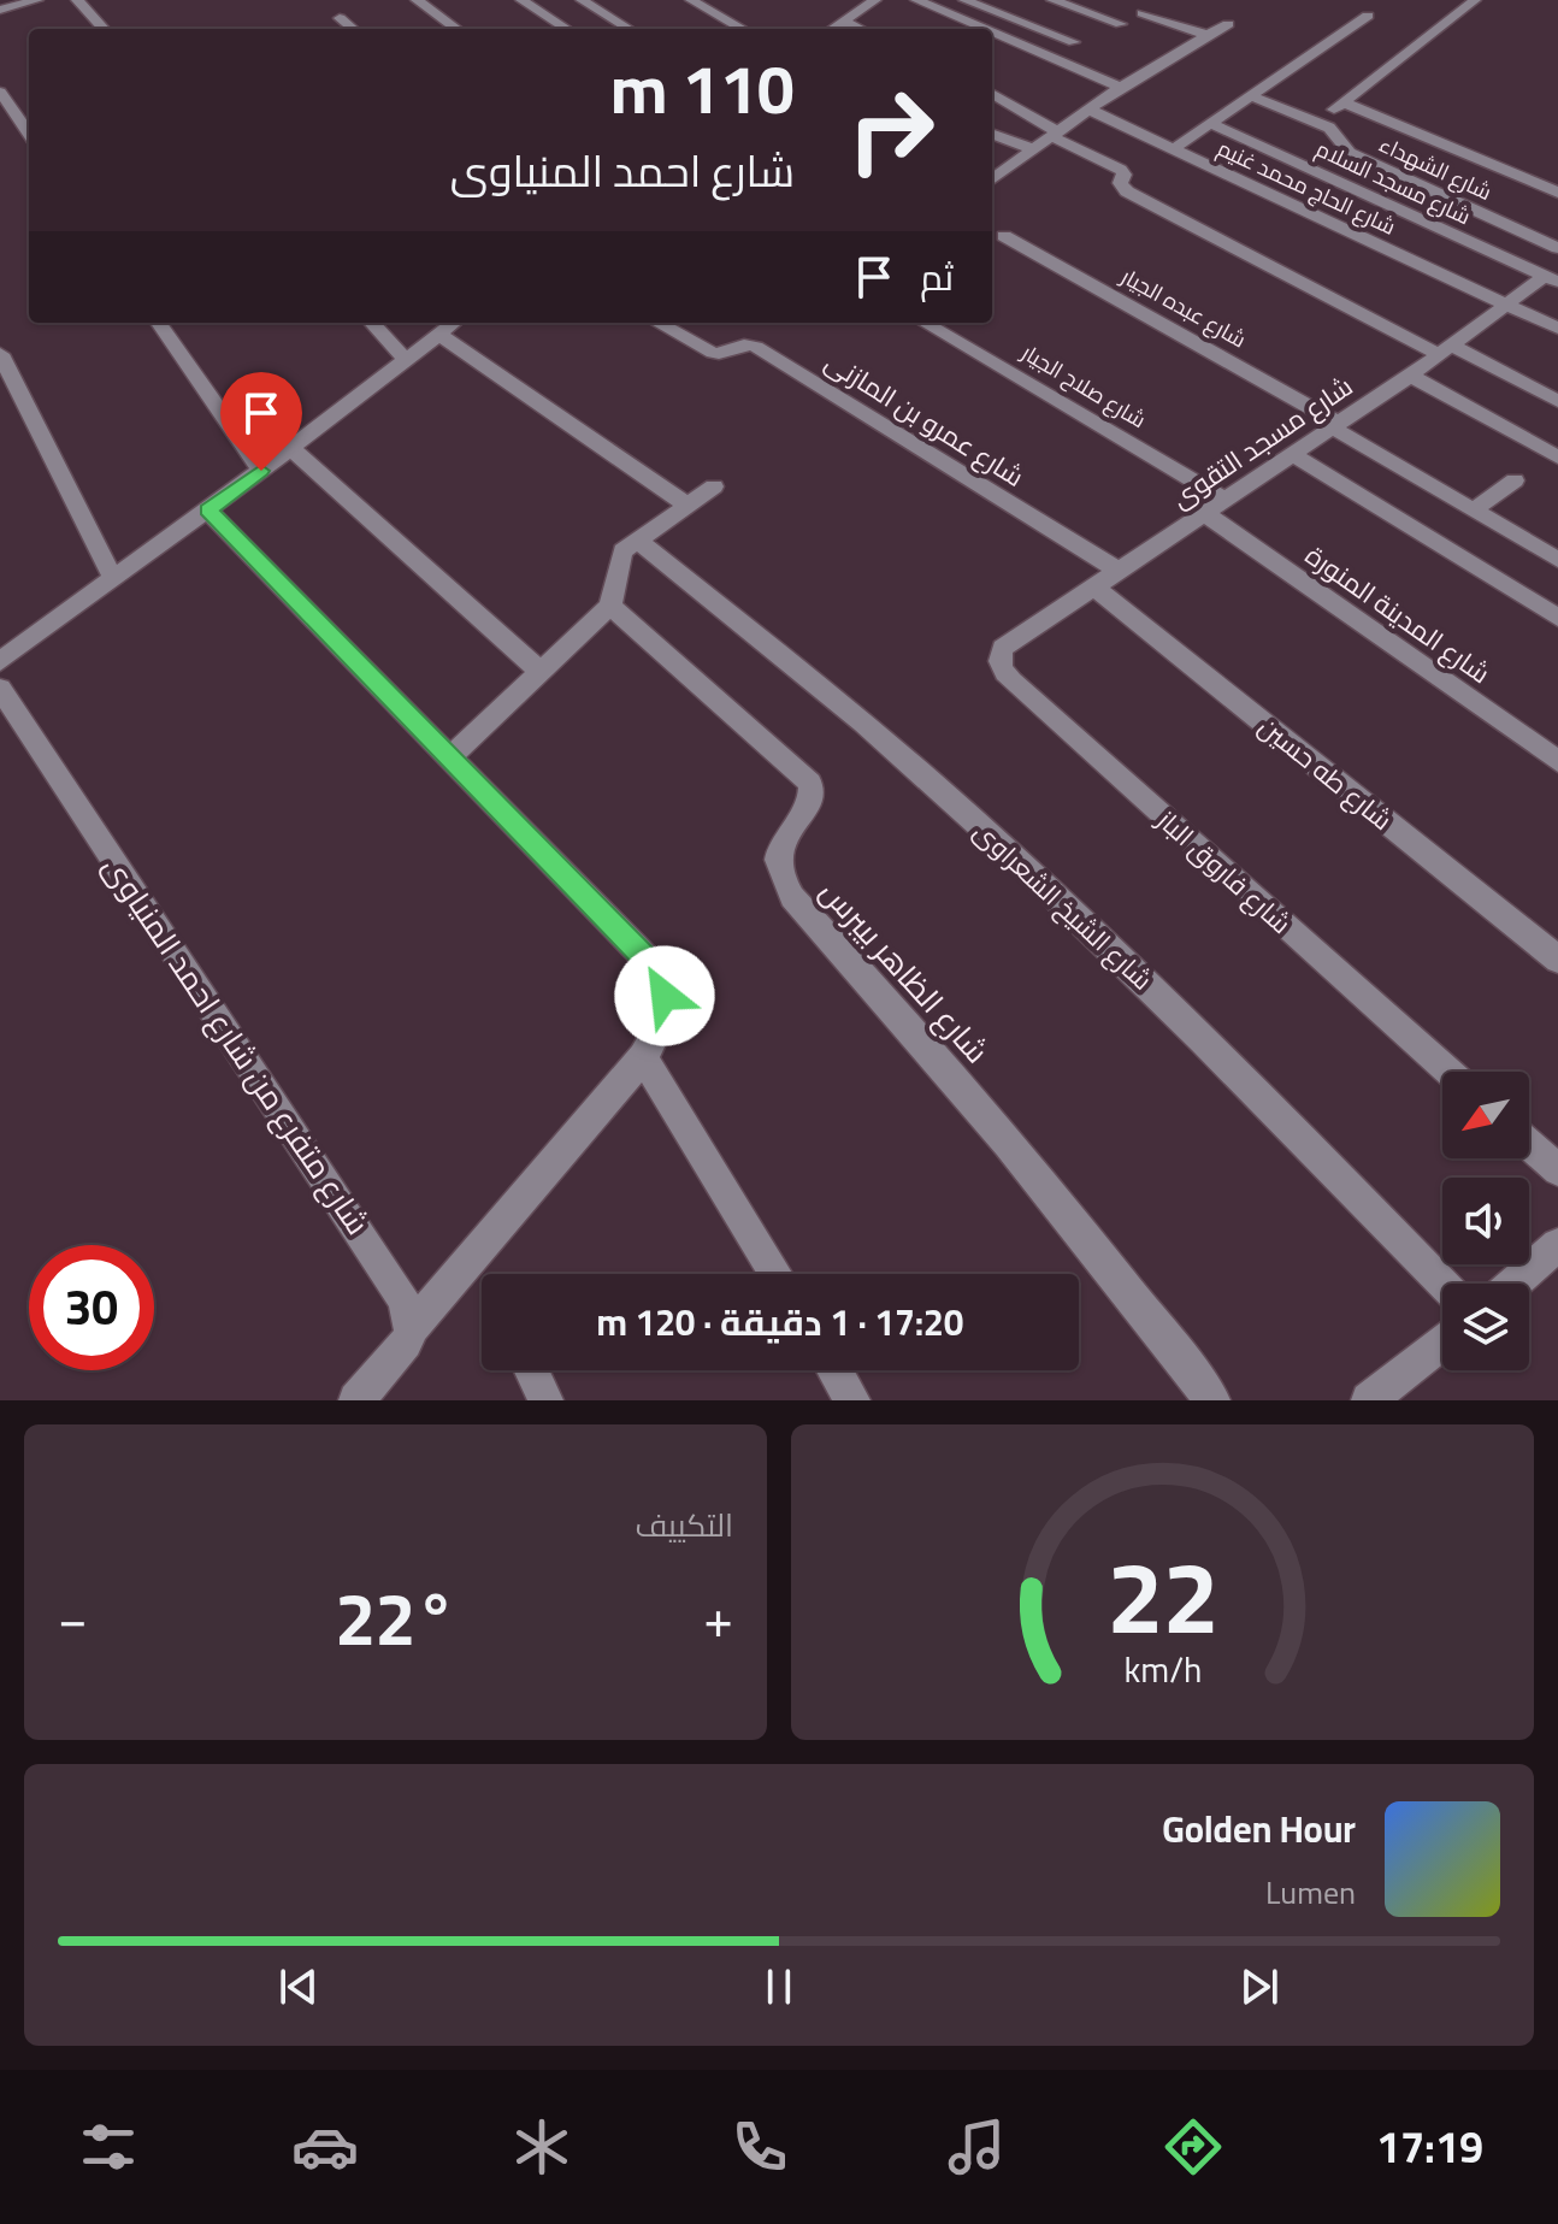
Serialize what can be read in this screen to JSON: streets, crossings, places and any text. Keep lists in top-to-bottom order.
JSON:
{
  "streets": {
    "street": [
      "شارع الشهداء",
      "شارع مسجد السلام",
      "شارع الحاج محمد غنيم",
      "شارع عبده الجيار",
      "شارع صلاح الجيار",
      "شارع عمرو بن المازنى",
      "شارع مسجد التقوى",
      "شارع المدينة المنورة",
      "شارع طه حسين",
      "شارع فاروق الباز",
      "شارع الشيخ الشعراوى",
      "شارع الظاهر بيبرس",
      "شارع متفرع من شارع احمد المنياوى"
    ]
  },
  "crossings": [
    ["شارع مسجد السلام", "شارع مسجد التقوى"],
    ["شارع الحاج محمد غنيم", "شارع مسجد التقوى"],
    ["شارع عبده الجيار", "شارع مسجد التقوى"],
    ["شارع صلاح الجيار", "شارع مسجد التقوى"],
    ["شارع عمرو بن المازنى", "شارع مسجد التقوى"],
    ["شارع مسجد التقوى", "شارع المدينة المنورة"],
    ["شارع مسجد التقوى", "شارع طه حسين"],
    ["شارع مسجد التقوى", "شارع فاروق الباز"]
  ],
  "north": "bottom left",
  "page": {
    "turn": ["110 m", "شارع احمد المنياوى"],
    "then": "ثم",
    "limit": "30",
    "trip": "17:20 · 1 دقيقة · 120 m",
    "tile": "التكييف",
    "heat": ["−", "22°", "+"],
    "song": ["Golden Hour", "Lumen"],
    "tabs": "17:19",
    "gauge": ["22", "km/h"]
  }
}
